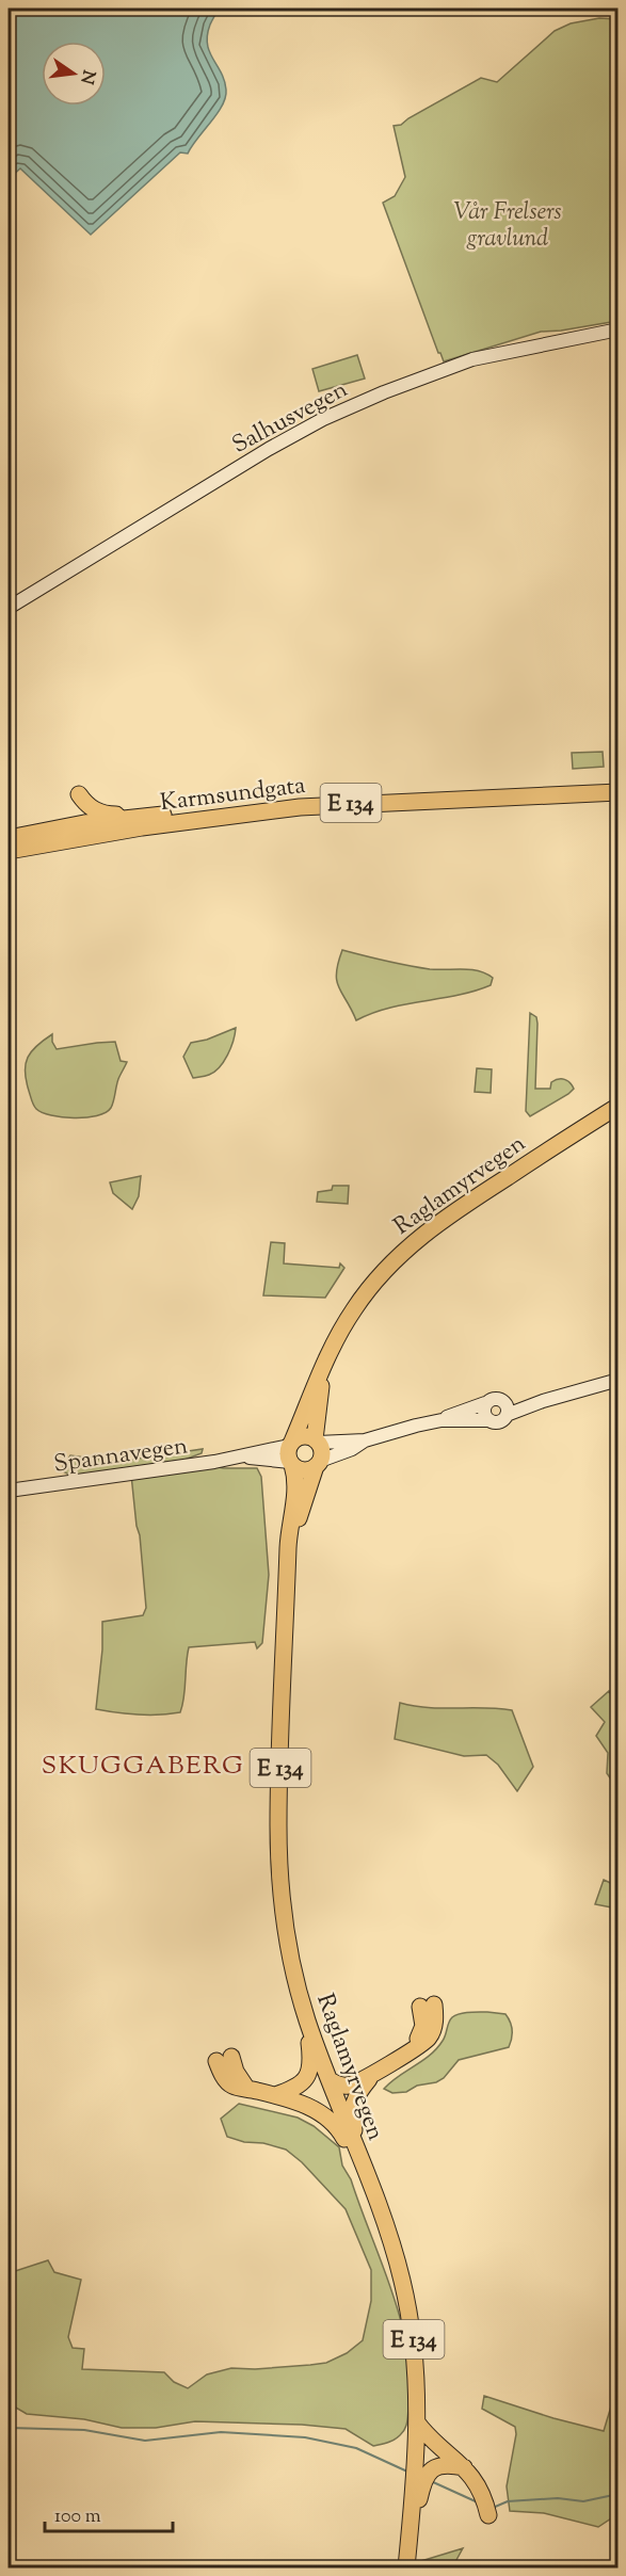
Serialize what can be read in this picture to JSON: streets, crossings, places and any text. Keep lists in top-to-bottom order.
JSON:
{
  "streets": {
    "highway": ["Karmsundgata", "E 134", "Raglamyrvegen"],
    "main road": ["Salhusvegen", "Spannavegen"]
  },
  "crossings": [
    ["Karmsundgata", "E 134"],
    ["E 134", "Raglamyrvegen"],
    ["E 134", "Spannavegen"],
    ["Raglamyrvegen", "Spannavegen"]
  ],
  "districts": ["SKUGGABERG"],
  "parks": ["Vår Frelsers gravlund"],
  "scale_bar": "100 m",
  "north": "right"
}
